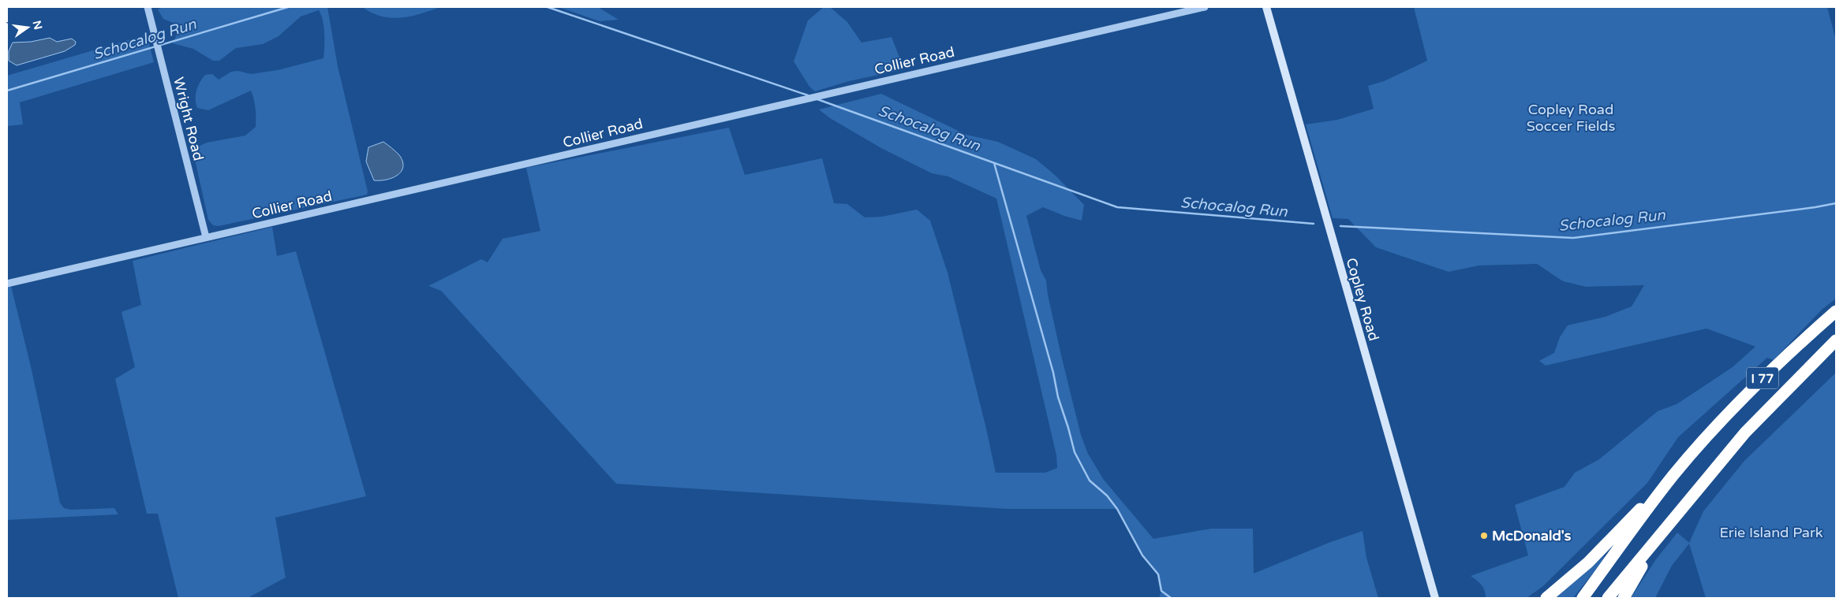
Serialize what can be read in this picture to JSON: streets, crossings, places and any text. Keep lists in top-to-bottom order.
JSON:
{
  "streets": {
    "highway": ["I 77"],
    "main road": ["Copley Road"],
    "street": ["Collier Road", "Wright Road"]
  },
  "crossings": [
    ["Collier Road", "Wright Road"]
  ],
  "water": ["Schocalog Run"],
  "parks": ["Copley Road Soccer Fields", "Erie Island Park"],
  "places": ["McDonald's"],
  "north": "right"
}
